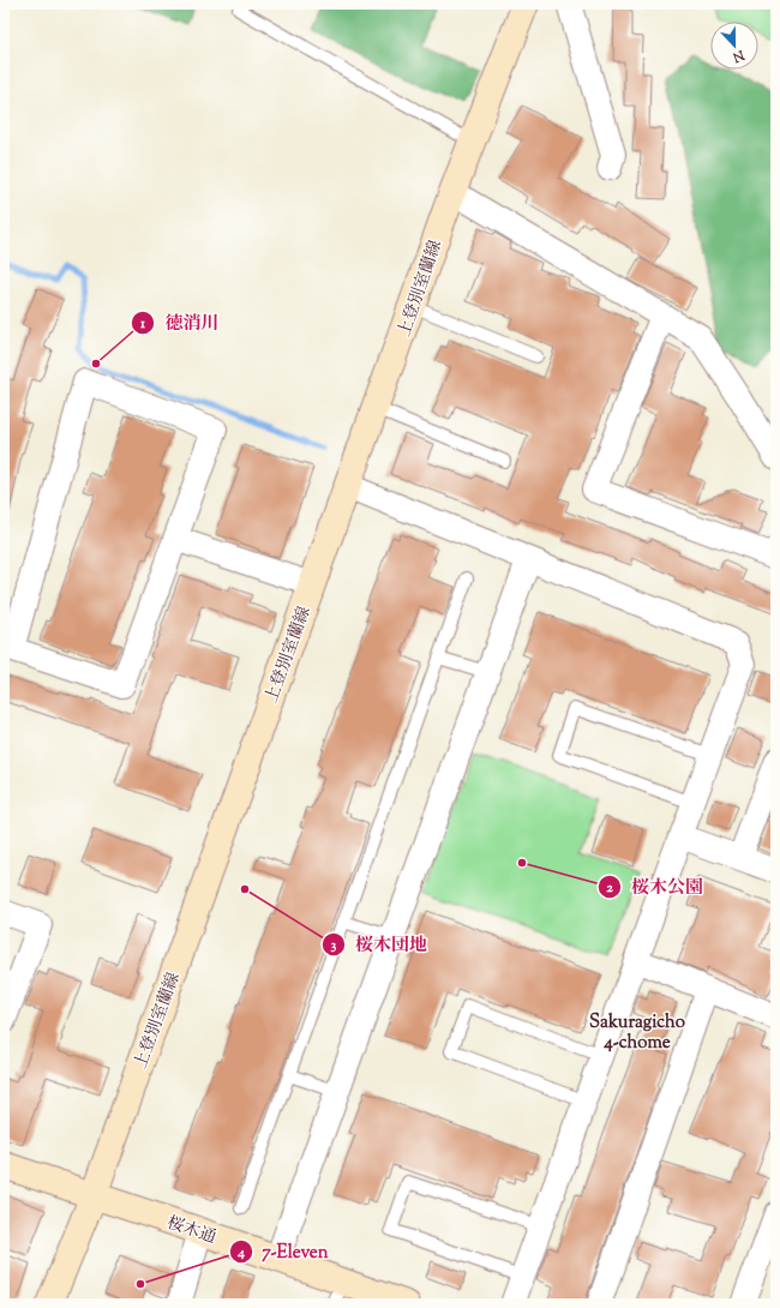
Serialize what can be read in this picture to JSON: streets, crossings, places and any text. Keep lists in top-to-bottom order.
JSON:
{
  "streets": {
    "main road": ["上登別室蘭線", "桜木通"]
  },
  "crossings": [
    ["上登別室蘭線", "桜木通"]
  ],
  "districts": ["Sakuragicho 4-chome"],
  "places": [
    "徳消川",
    "桜木公園",
    "桜木団地",
    "7-Eleven"
  ],
  "north": "bottom"
}
